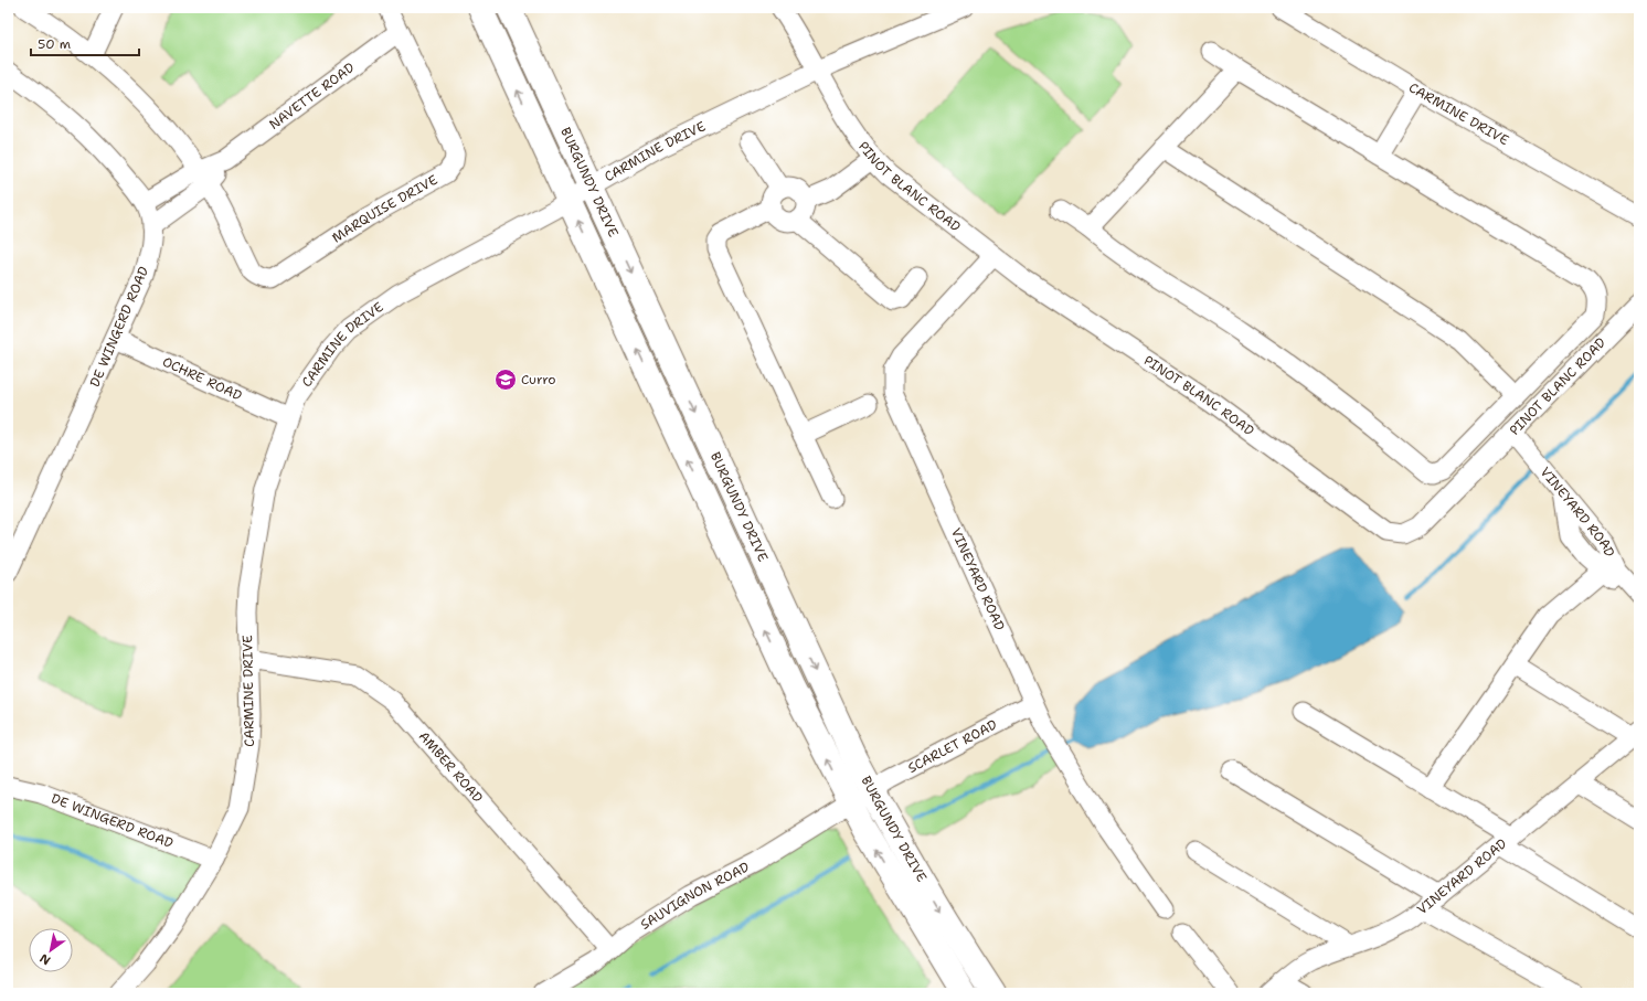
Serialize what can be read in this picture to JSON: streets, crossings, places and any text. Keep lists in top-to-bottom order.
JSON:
{
  "streets": {
    "main road": ["BURGUNDY DRIVE"],
    "street": [
      "NAVETTE ROAD",
      "CARMINE DRIVE",
      "PINOT BLANC ROAD",
      "MARQUISE DRIVE",
      "DE WINGERD ROAD",
      "OCHRE ROAD",
      "VINEYARD ROAD",
      "SCARLET ROAD",
      "AMBER ROAD",
      "SAUVIGNON ROAD"
    ]
  },
  "crossings": [
    ["NAVETTE ROAD", "MARQUISE DRIVE"],
    ["CARMINE DRIVE", "BURGUNDY DRIVE"],
    ["CARMINE DRIVE", "PINOT BLANC ROAD"],
    ["CARMINE DRIVE", "DE WINGERD ROAD"],
    ["CARMINE DRIVE", "OCHRE ROAD"],
    ["CARMINE DRIVE", "AMBER ROAD"],
    ["BURGUNDY DRIVE", "SCARLET ROAD"],
    ["BURGUNDY DRIVE", "SAUVIGNON ROAD"],
    ["PINOT BLANC ROAD", "VINEYARD ROAD"],
    ["DE WINGERD ROAD", "OCHRE ROAD"],
    ["VINEYARD ROAD", "SCARLET ROAD"],
    ["SCARLET ROAD", "SAUVIGNON ROAD"],
    ["AMBER ROAD", "SAUVIGNON ROAD"]
  ],
  "places": {
    "school or university": ["Curro"]
  },
  "scale_bar": "50 m",
  "north": "bottom left"
}
